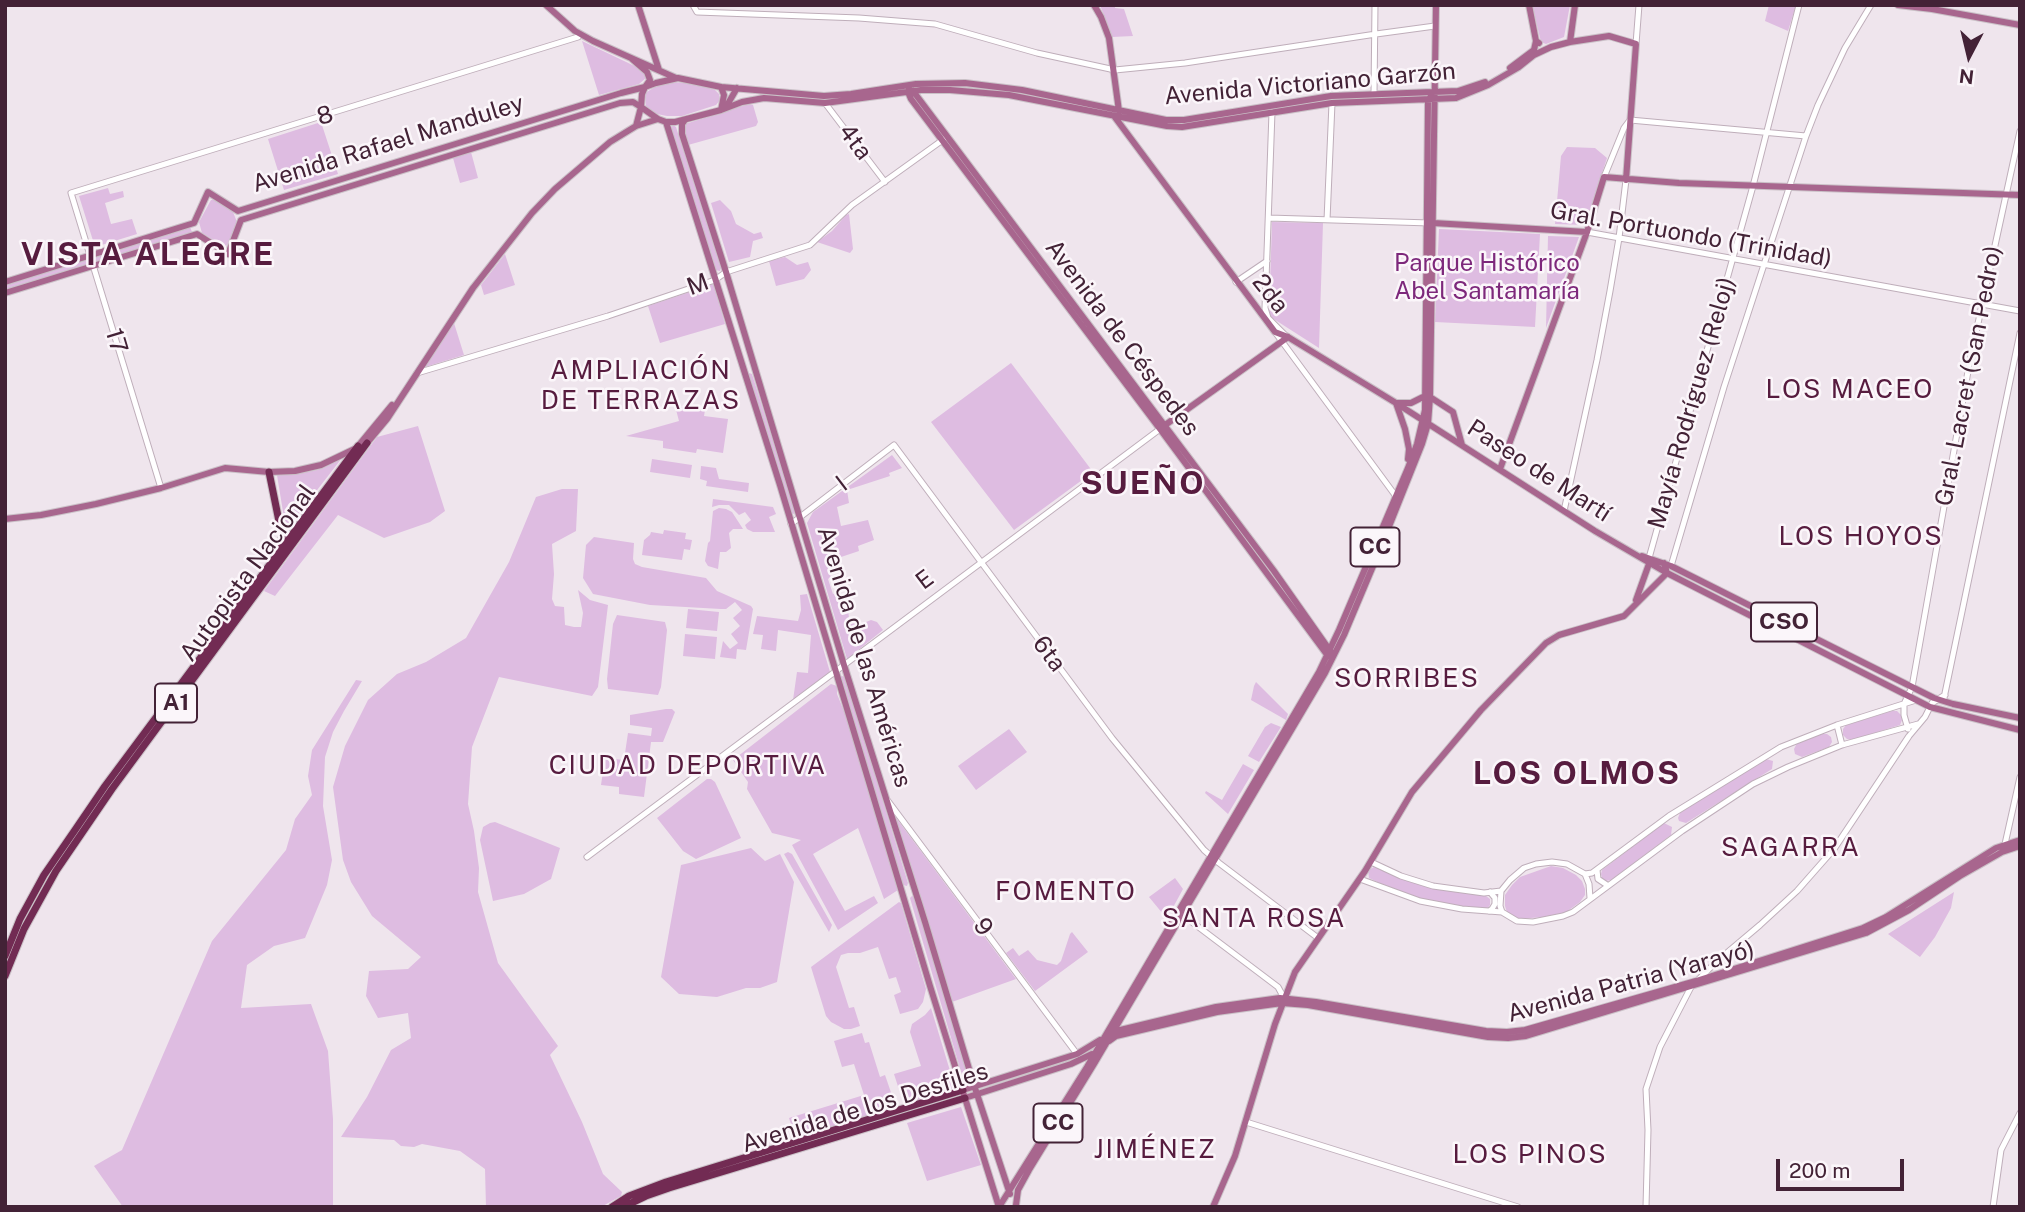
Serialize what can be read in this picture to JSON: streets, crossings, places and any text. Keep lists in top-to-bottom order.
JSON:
{
  "streets": {
    "highway": ["Autopista Nacional", "A1", "Avenida de los Desfiles"],
    "main road": [
      "Avenida Victoriano Garzón",
      "Avenida Rafael Manduley",
      "Gral. Portuondo (Trinidad)",
      "2da",
      "Avenida de Céspedes",
      "Paseo de Martí",
      "CC",
      "E",
      "CSO",
      "Avenida de las Américas",
      "Avenida Patria (Yarayó)"
    ],
    "street": [
      "8",
      "4ta",
      "M",
      "17",
      "Gral. Lacret (San Pedro)",
      "Mayía Rodríguez (Reloj)",
      "I",
      "6ta",
      "9"
    ]
  },
  "crossings": [
    ["Avenida Victoriano Garzón", "2da"],
    ["Avenida Victoriano Garzón", "Avenida de Céspedes"],
    ["8", "17"],
    ["4ta", "M"],
    ["Gral. Portuondo (Trinidad)", "Gral. Lacret (San Pedro)"],
    ["Gral. Portuondo (Trinidad)", "Mayía Rodríguez (Reloj)"],
    ["Gral. Portuondo (Trinidad)", "CC"],
    ["M", "Avenida de Céspedes"],
    ["M", "Avenida de las Américas"],
    ["2da", "Paseo de Martí"],
    ["2da", "CC"],
    ["2da", "E"],
    ["Avenida de Céspedes", "CC"],
    ["Avenida de Céspedes", "E"],
    ["Gral. Lacret (San Pedro)", "Paseo de Martí"],
    ["Mayía Rodríguez (Reloj)", "Paseo de Martí"],
    ["Paseo de Martí", "CC"],
    ["Paseo de Martí", "E"],
    ["I", "6ta"],
    ["I", "Avenida de las Américas"],
    ["CC", "6ta"],
    ["CC", "Avenida de las Américas"],
    ["CC", "Avenida Patria (Yarayó)"],
    ["CC", "Avenida de los Desfiles"],
    ["E", "6ta"],
    ["E", "Avenida de las Américas"],
    ["Avenida de las Américas", "9"],
    ["Avenida de las Américas", "Avenida de los Desfiles"],
    ["9", "Avenida de los Desfiles"],
    ["Avenida Patria (Yarayó)", "Avenida de los Desfiles"]
  ],
  "districts": [
    "VISTA ALEGRE",
    "AMPLIACIÓN DE TERRAZAS",
    "LOS MACEO",
    "SUEÑO",
    "LOS HOYOS",
    "SORRIBES",
    "CIUDAD DEPORTIVA",
    "LOS OLMOS",
    "SAGARRA",
    "FOMENTO",
    "SANTA ROSA",
    "JIMÉNEZ",
    "LOS PINOS"
  ],
  "parks": ["Parque Histórico Abel Santamaría"],
  "scale_bar": "200 m",
  "north": "bottom"
}
